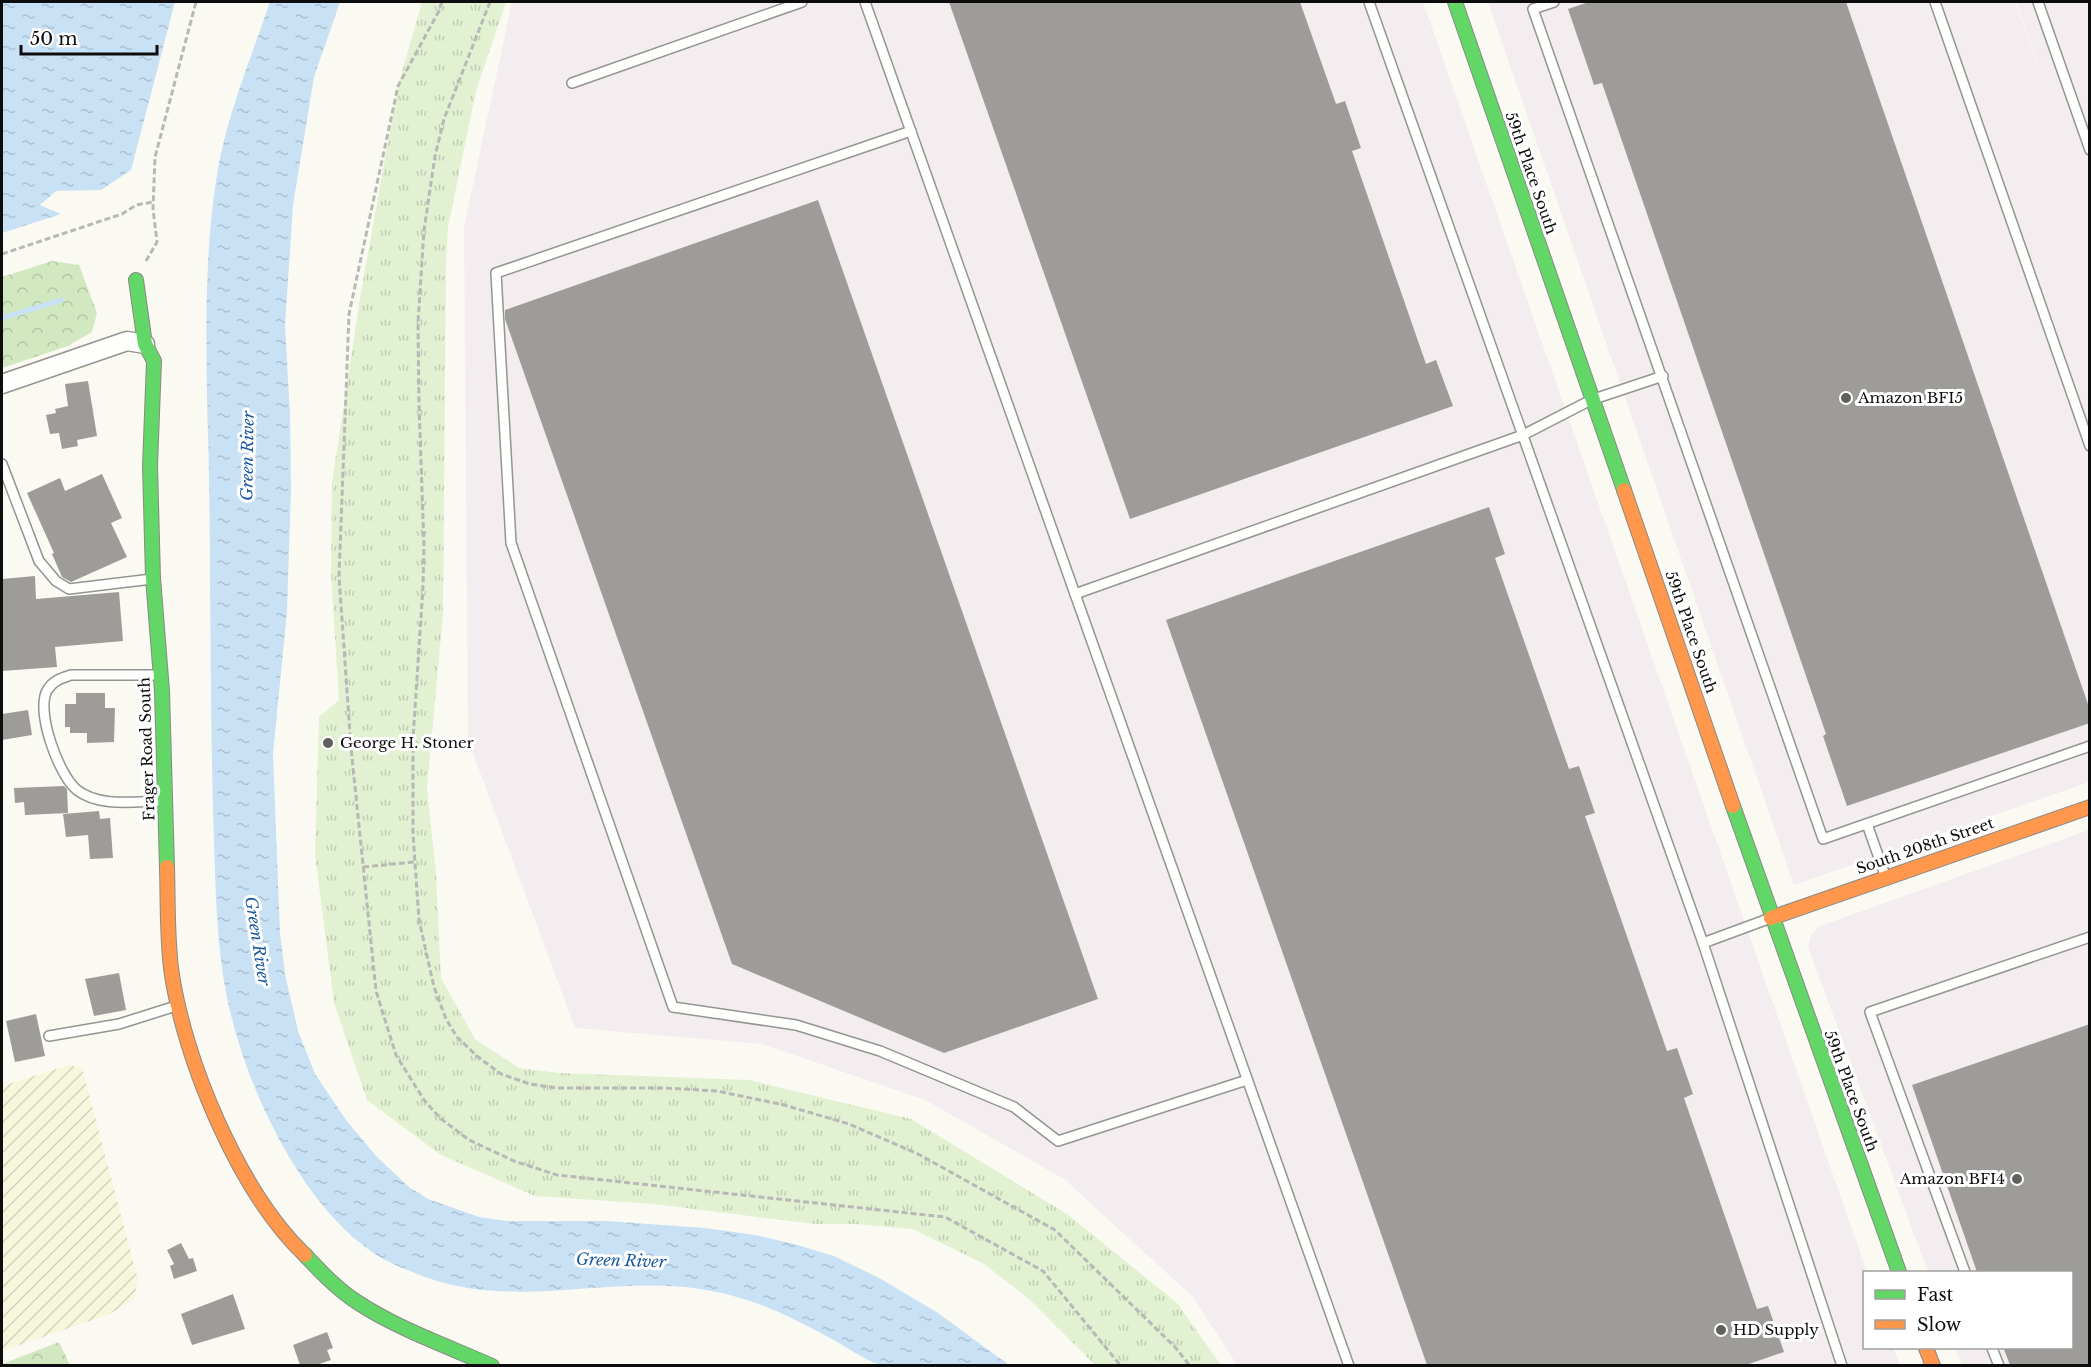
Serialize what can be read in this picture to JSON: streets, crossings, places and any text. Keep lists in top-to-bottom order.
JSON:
{
  "streets": {
    "street": ["59th Place South", "Frager Road South", "South 208th Street"]
  },
  "crossings": [
    ["59th Place South", "South 208th Street"]
  ],
  "water": ["Green River"],
  "places": [
    "Amazon BFI5",
    "George H. Stoner",
    "Amazon BFI4",
    "HD Supply"
  ],
  "legend": ["Fast", "Slow"],
  "scale_bar": "50 m"
}
